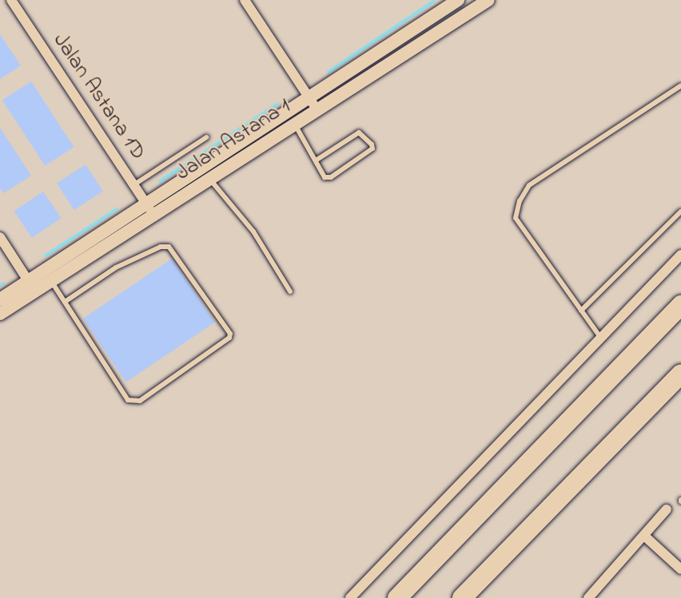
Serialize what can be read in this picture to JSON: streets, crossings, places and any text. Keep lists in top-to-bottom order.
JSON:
{
  "streets": {
    "street": ["Jalan Astana 1D", "Jalan Astana 1"]
  },
  "crossings": [
    ["Jalan Astana 1D", "Jalan Astana 1"]
  ]
}
